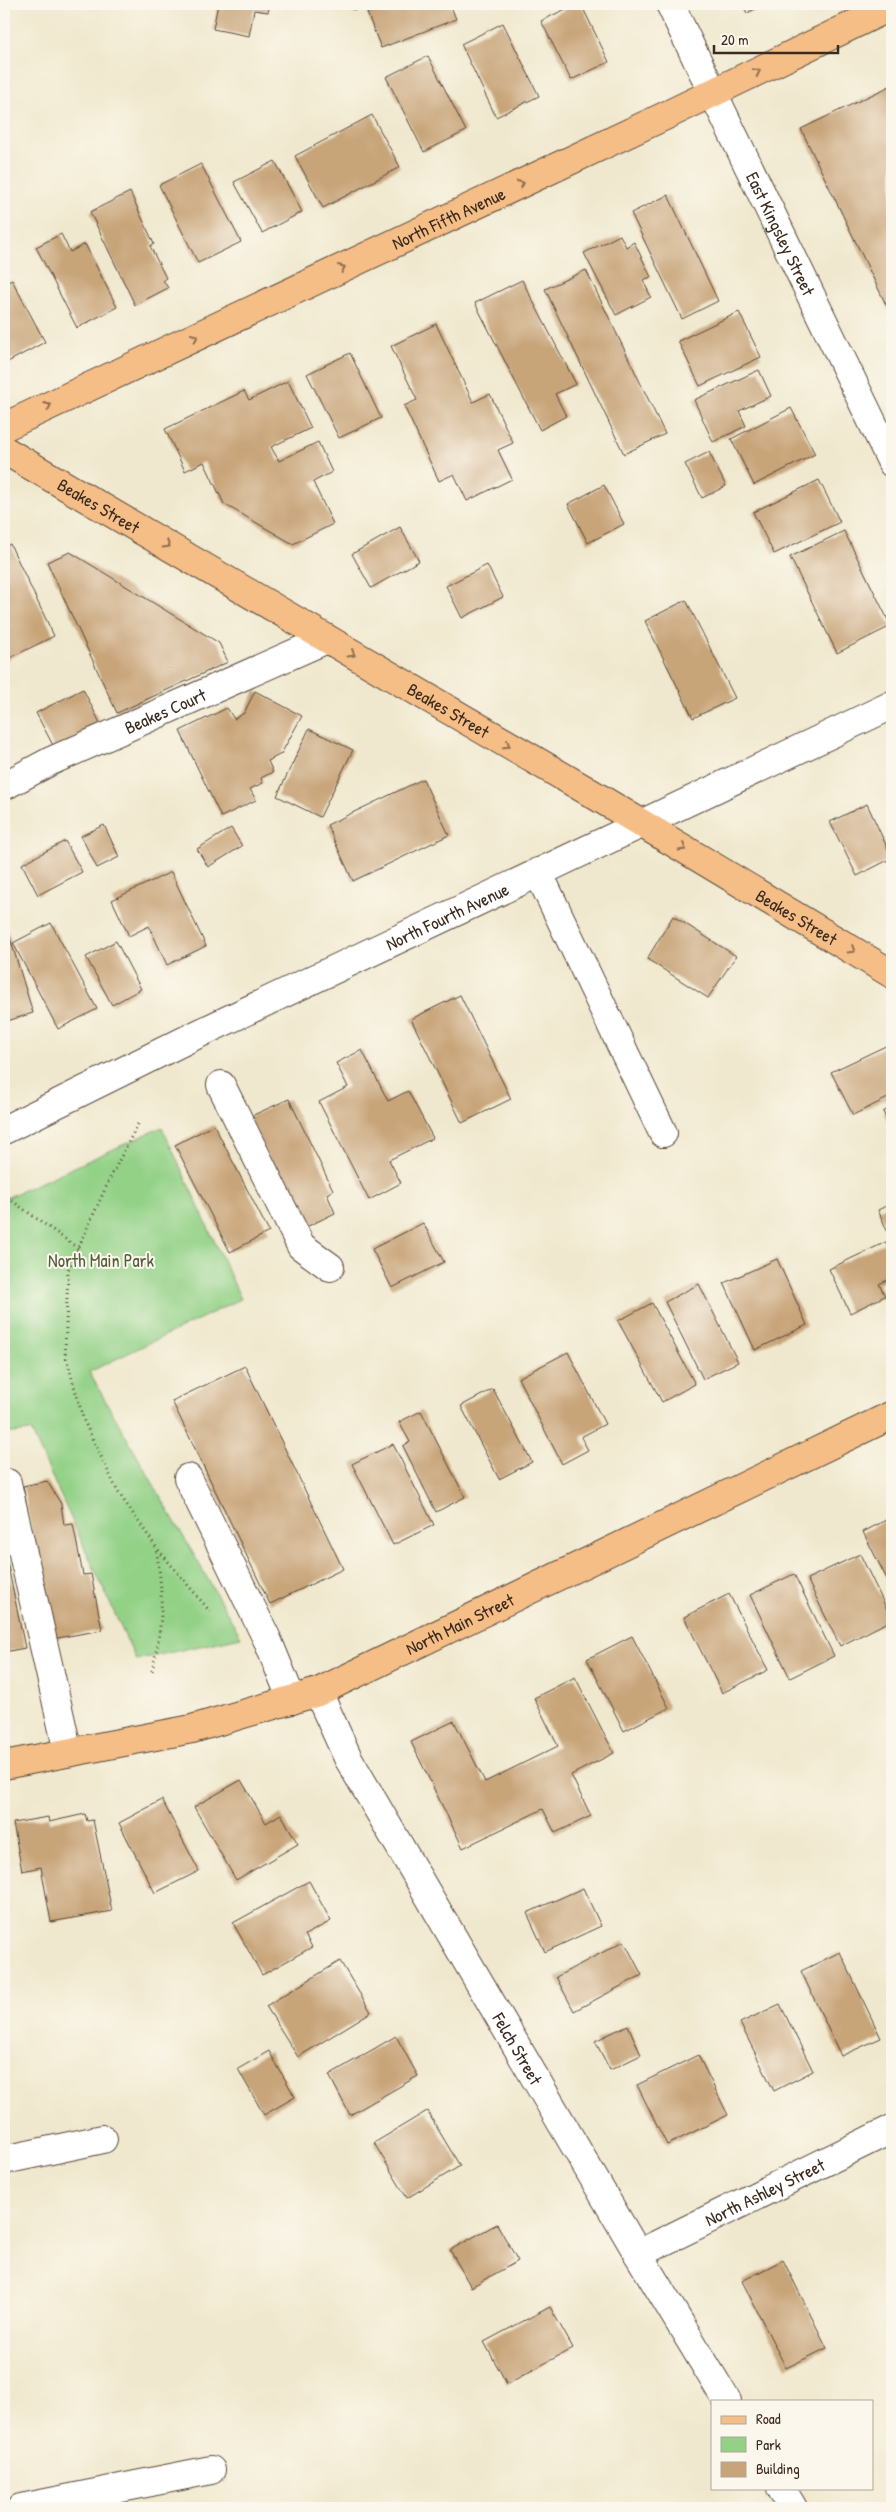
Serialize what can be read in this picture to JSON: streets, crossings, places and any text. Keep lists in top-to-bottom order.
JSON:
{
  "streets": {
    "main road": ["North Fifth Avenue", "Beakes Street", "North Main Street"],
    "street": [
      "East Kingsley Street",
      "Beakes Court",
      "North Fourth Avenue",
      "Felch Street",
      "North Ashley Street"
    ]
  },
  "crossings": [
    ["North Fifth Avenue", "East Kingsley Street"],
    ["Beakes Street", "Beakes Court"],
    ["Beakes Street", "North Fourth Avenue"],
    ["North Main Street", "Felch Street"],
    ["Felch Street", "North Ashley Street"]
  ],
  "one_way": ["North Fifth Avenue", "Beakes Street"],
  "parks": ["North Main Park"],
  "legend": ["Road", "Park", "Building"],
  "scale_bar": "20 m"
}
